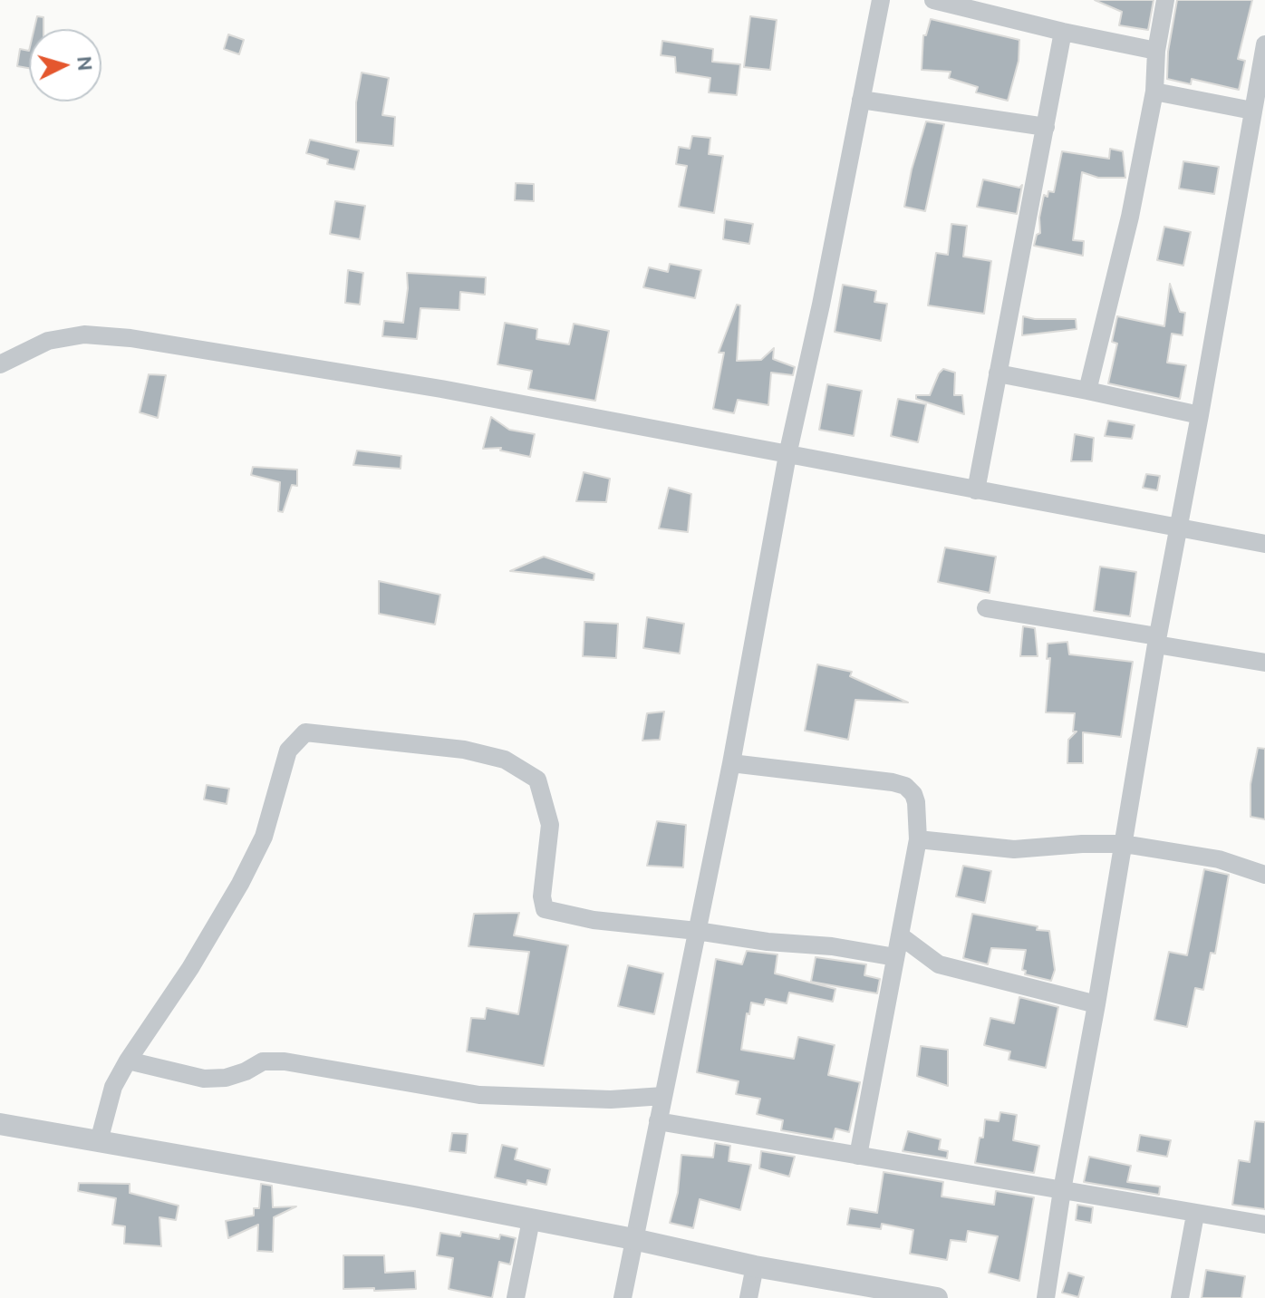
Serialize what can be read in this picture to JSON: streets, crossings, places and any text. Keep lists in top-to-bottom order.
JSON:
{
  "north": "right"
}
